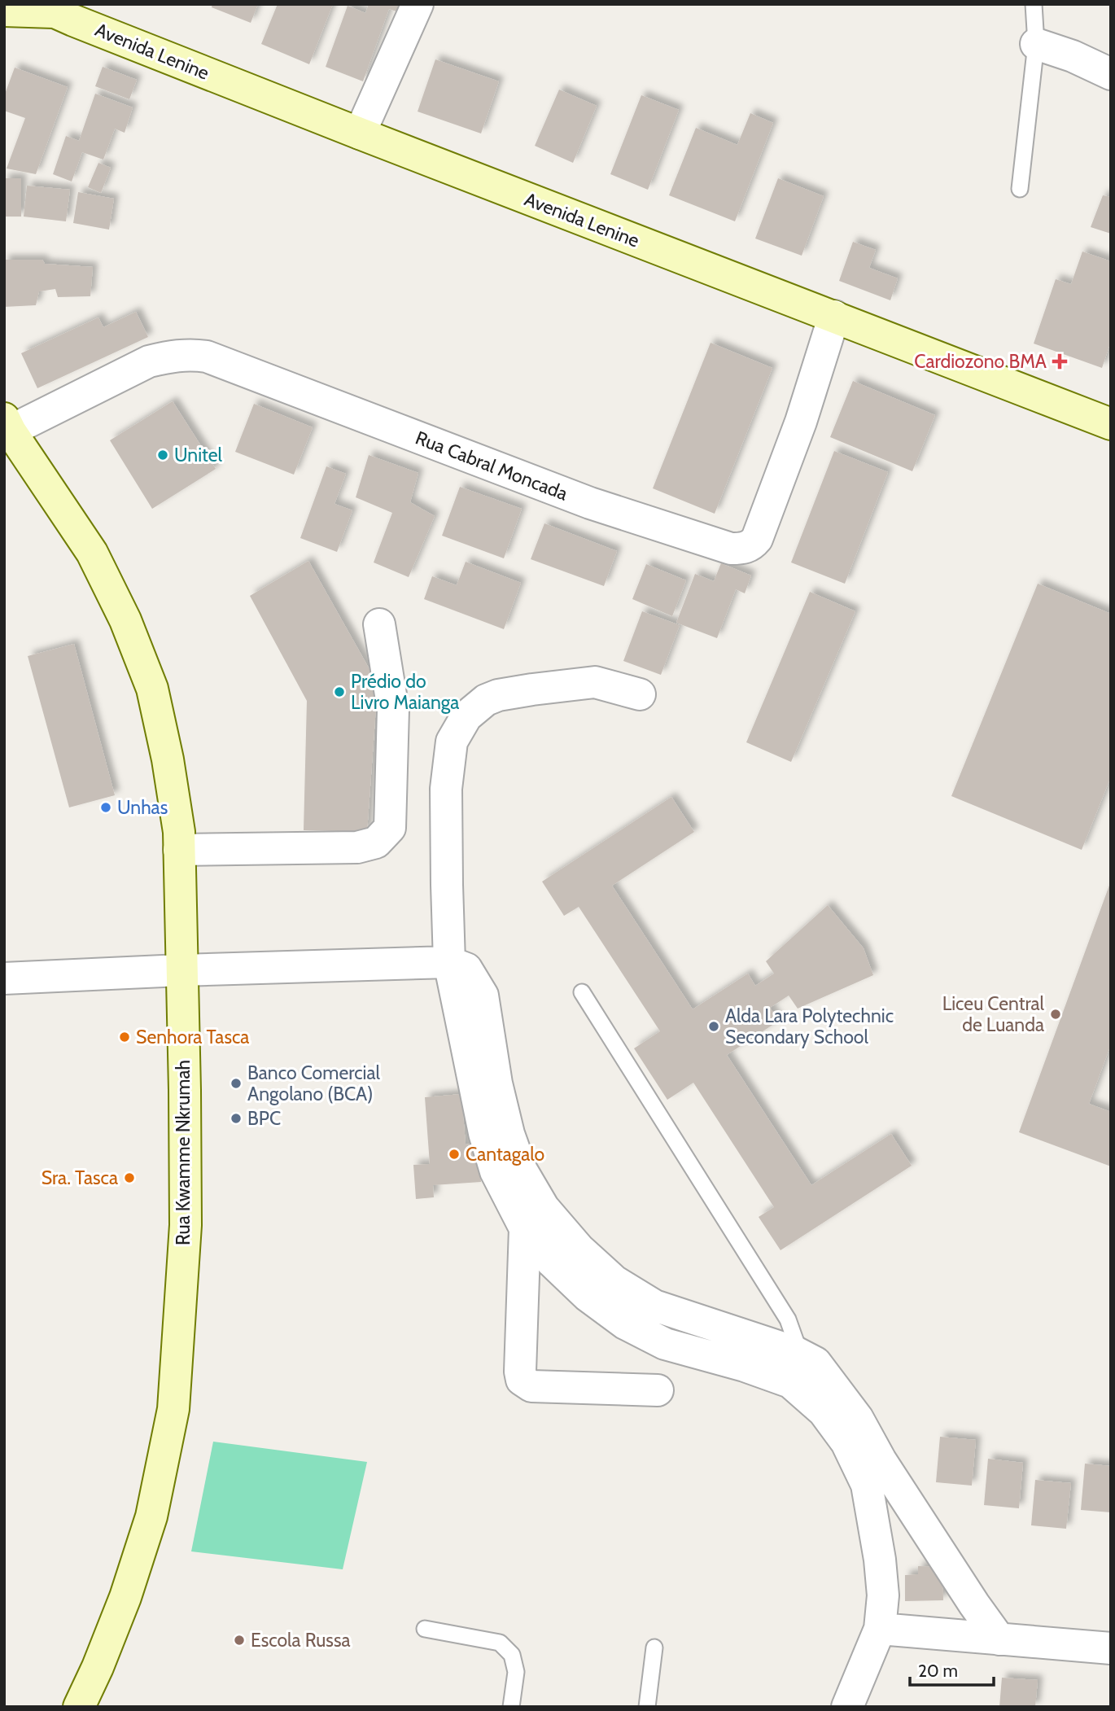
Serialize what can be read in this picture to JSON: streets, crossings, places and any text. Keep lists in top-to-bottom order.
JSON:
{
  "streets": {
    "street": ["Avenida Lenine", "Rua Cabral Moncada", "Rua Kwamme Nkrumah"]
  },
  "crossings": [
    ["Avenida Lenine", "Rua Cabral Moncada"],
    ["Rua Cabral Moncada", "Rua Kwamme Nkrumah"]
  ],
  "places": {
    "health": ["Cardiozono BMA"],
    "other": [
      "Unitel",
      "Prédio do Livro Maianga",
      "Unhas",
      "Liceu Central de Luanda",
      "Alda Lara Polytechnic Secondary School",
      "Senhora Tasca",
      "Banco Comercial Angolano (BCA)",
      "BPC",
      "Cantagalo",
      "Sra. Tasca",
      "Escola Russa"
    ]
  },
  "scale_bar": "20 m"
}
